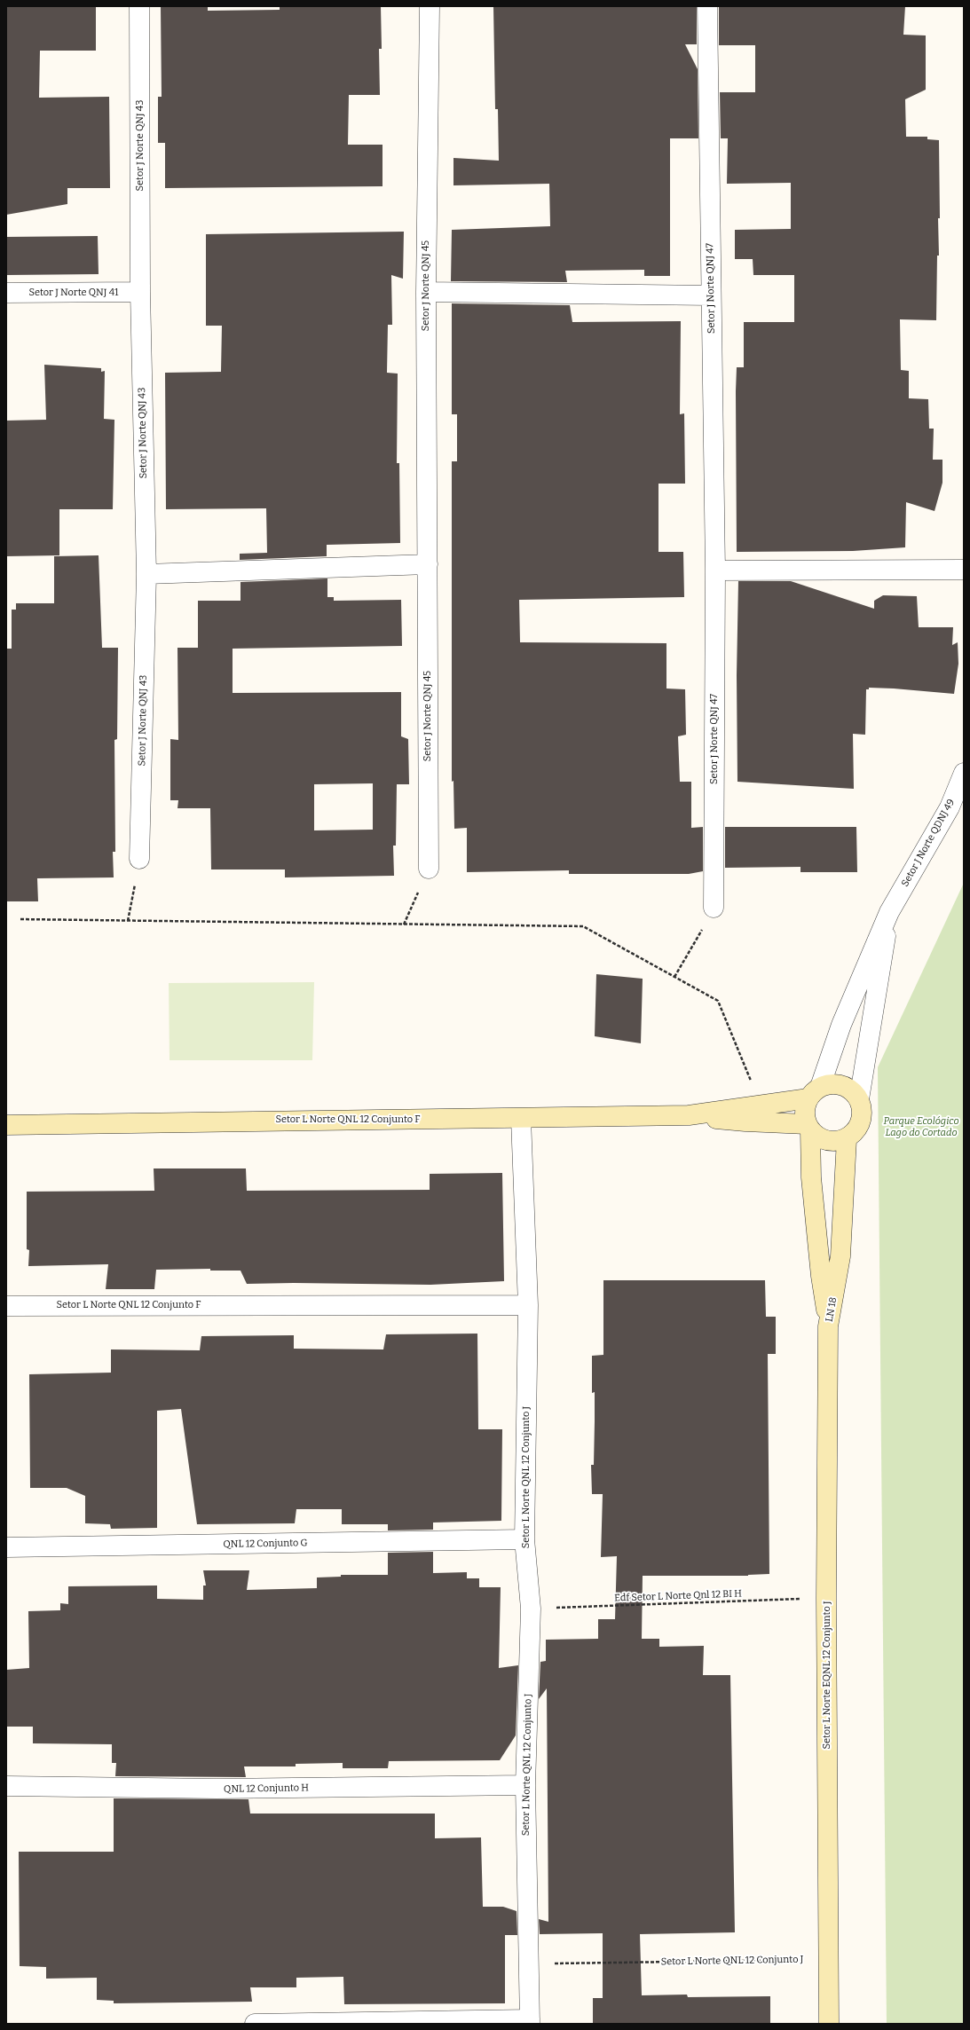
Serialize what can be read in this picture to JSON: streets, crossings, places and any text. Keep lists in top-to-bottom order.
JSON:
{
  "streets": {
    "street": [
      "Setor J Norte QNJ 43",
      "Setor J Norte QNJ 45",
      "Setor J Norte QNJ 47",
      "Setor J Norte QNJ 41",
      "Setor J Norte QDNJ 49",
      "Setor L Norte QNL 12 Conjunto F",
      "LN 18",
      "Setor L Norte QNL 12 Conjunto J",
      "QNL 12 Conjunto G",
      "Setor L Norte EQNL 12 Conjunto J",
      "QNL 12 Conjunto H"
    ],
    "path": ["Edf Setor L Norte Qnl 12 BI H"]
  },
  "crossings": [
    ["Setor J Norte QNJ 43", "Setor J Norte QNJ 41"],
    ["Setor L Norte QNL 12 Conjunto F", "Setor L Norte QNL 12 Conjunto J"],
    ["LN 18", "Setor L Norte EQNL 12 Conjunto J"],
    ["Setor L Norte QNL 12 Conjunto J", "QNL 12 Conjunto G"],
    ["Setor L Norte QNL 12 Conjunto J", "Edf Setor L Norte Qnl 12 BI H"],
    ["Setor L Norte QNL 12 Conjunto J", "Setor L Norte EQNL 12 Conjunto J"],
    ["Setor L Norte QNL 12 Conjunto J", "QNL 12 Conjunto H"],
    ["Edf Setor L Norte Qnl 12 BI H", "Setor L Norte EQNL 12 Conjunto J"]
  ],
  "parks": ["Parque Ecológico Lago do Cortado"]
}
